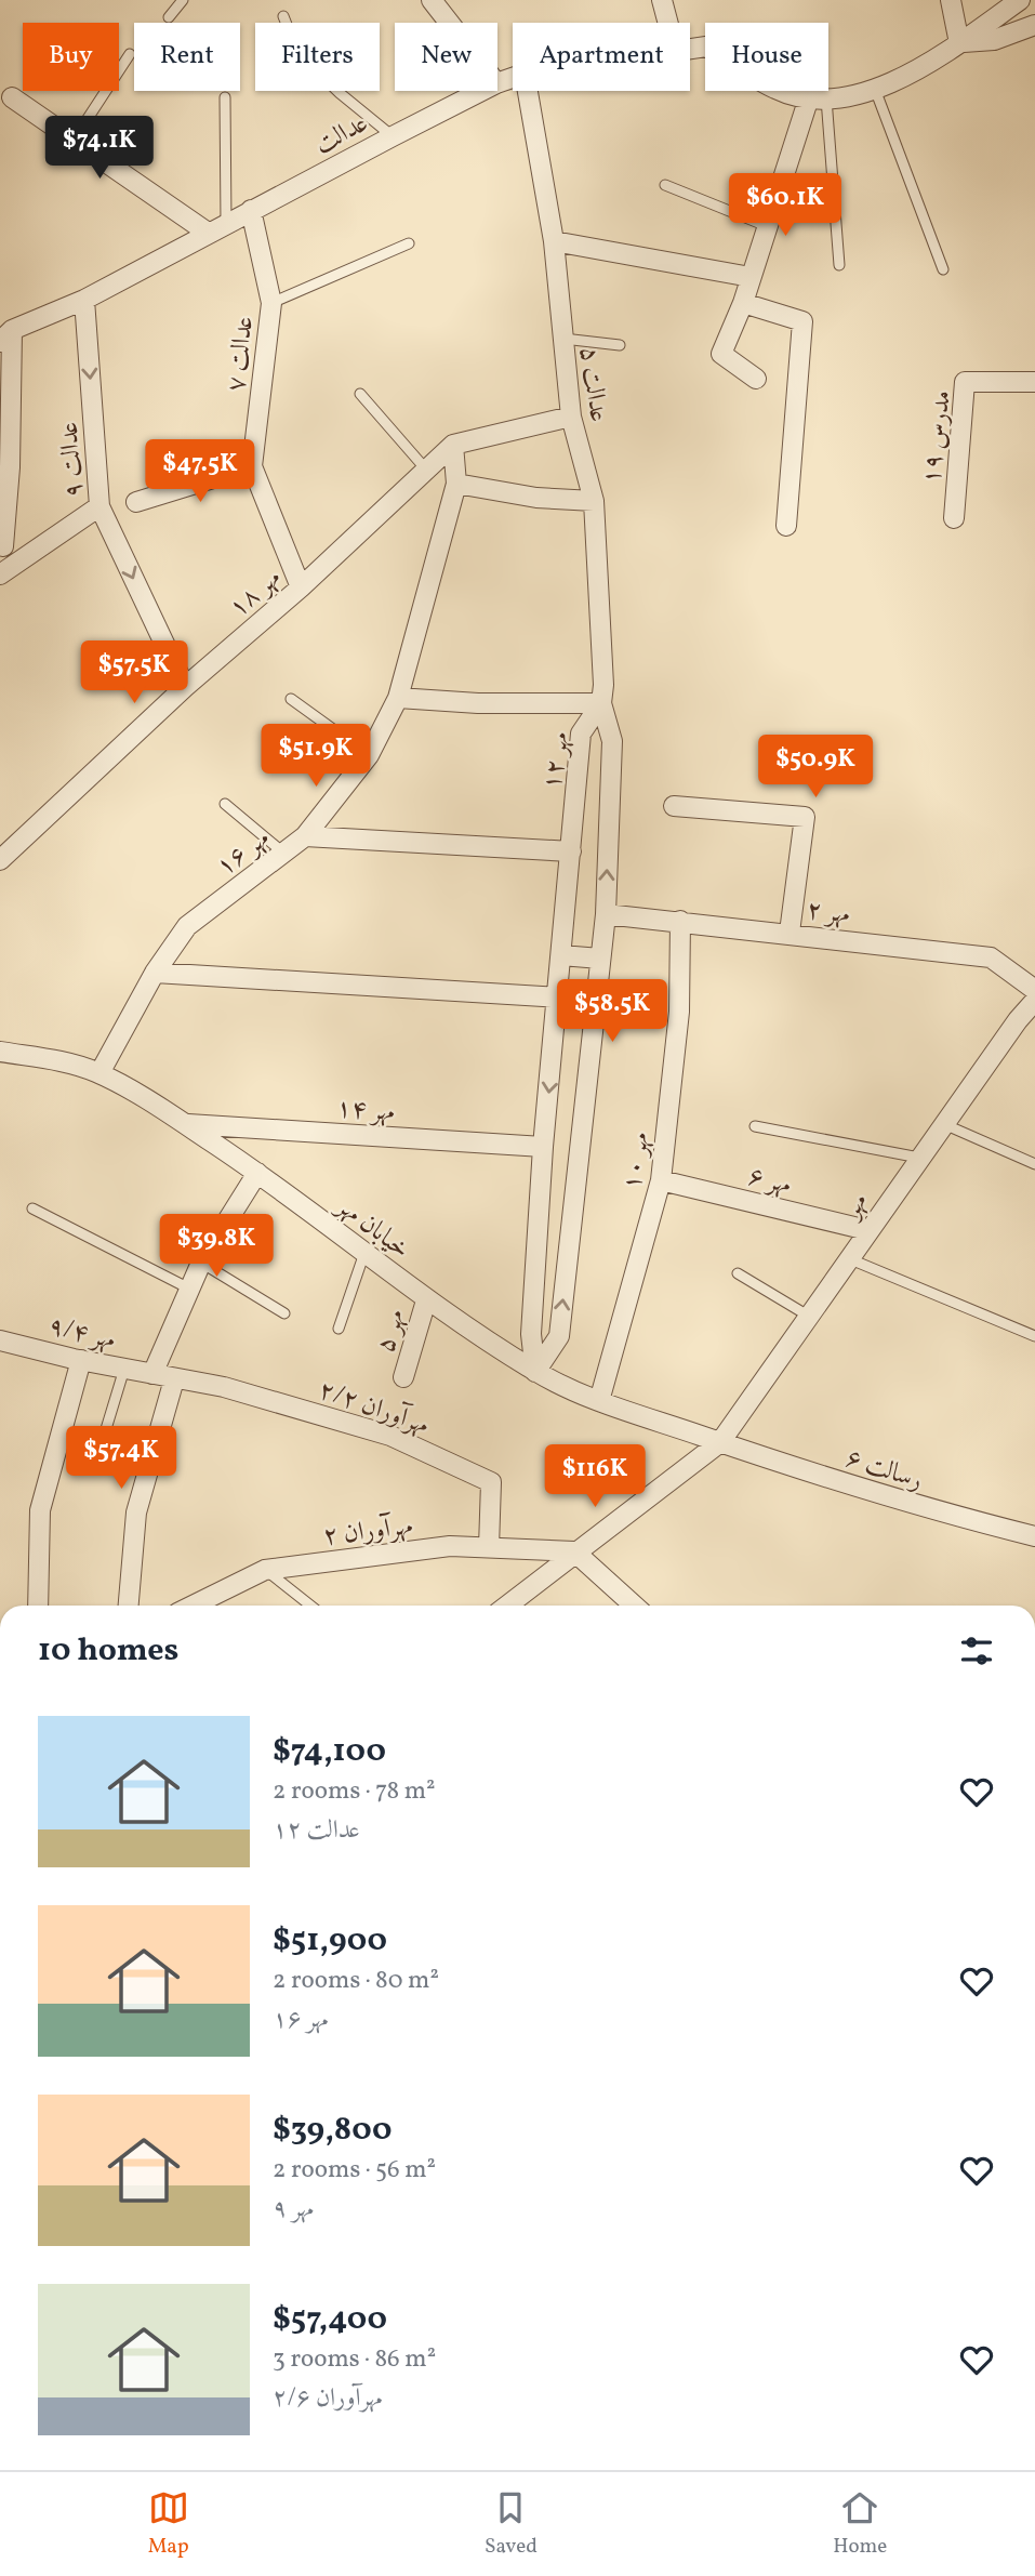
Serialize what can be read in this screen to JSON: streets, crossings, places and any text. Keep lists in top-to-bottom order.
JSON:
{
  "streets": {
    "street": [
      "عدالت",
      "عدالت ۷",
      "عدالت ۵",
      "مدرس ۱۹",
      "عدالت ۹",
      "مهر ۱۸",
      "مهر ۱۲",
      "مهر ۱۶",
      "مهر ۲",
      "مهر ۱۴",
      "مهر ۱۰",
      "مهر ۶",
      "مهر",
      "خیابان مهر",
      "مهر ۵",
      "مهر ۹/۴",
      "مهرآوران ۲/۲",
      "رسالت ۶",
      "مهرآوران ۲"
    ]
  },
  "crossings": [
    ["عدالت", "عدالت ۷"],
    ["عدالت", "عدالت ۹"],
    ["عدالت ۷", "مهر ۱۸"],
    ["عدالت ۵", "مهر ۱۸"],
    ["عدالت ۵", "مهر ۱۲"],
    ["عدالت ۹", "مهر ۱۸"],
    ["مهر ۱۸", "مهر ۱۶"],
    ["مهر ۱۲", "مهر ۲"],
    ["مهر ۱۲", "مهر ۱۴"],
    ["مهر ۱۲", "خیابان مهر"],
    ["مهر ۱۶", "خیابان مهر"],
    ["مهر ۲", "مهر ۱۰"],
    ["مهر ۱۴", "خیابان مهر"],
    ["مهر ۱۰", "مهر ۶"],
    ["مهر ۱۰", "خیابان مهر"],
    ["مهر ۶", "مهر"],
    ["مهر", "خیابان مهر"],
    ["مهر", "رسالت ۶"],
    ["مهر", "مهرآوران ۲"],
    ["خیابان مهر", "مهر ۵"],
    ["خیابان مهر", "رسالت ۶"],
    ["مهر ۹/۴", "مهرآوران ۲/۲"],
    ["مهرآوران ۲/۲", "مهرآوران ۲"]
  ],
  "page": {
    "chip": [
      "Buy",
      "Rent",
      "Filters",
      "New",
      "Apartment",
      "House"
    ],
    "price": [
      "$74.1K",
      "$60.1K",
      "$47.5K",
      "$57.5K",
      "$51.9K",
      "$50.9K",
      "$58.5K",
      "$39.8K",
      "$57.4K",
      "$116K"
    ],
    "heading": "10 homes",
    "list": [
      {
        "name": "$74,100",
        "note": "2 rooms · 78 m² · عدالت ۱۲"
      },
      {
        "name": "$51,900",
        "note": "2 rooms · 80 m² · مهر ۱۶"
      },
      {
        "name": "$39,800",
        "note": "2 rooms · 56 m² · مهر ۹"
      },
      {
        "name": "$57,400",
        "note": "3 rooms · 86 m² · مهرآوران ۲/۶"
      }
    ],
    "tabs": ["Map", "Saved", "Home"]
  }
}
